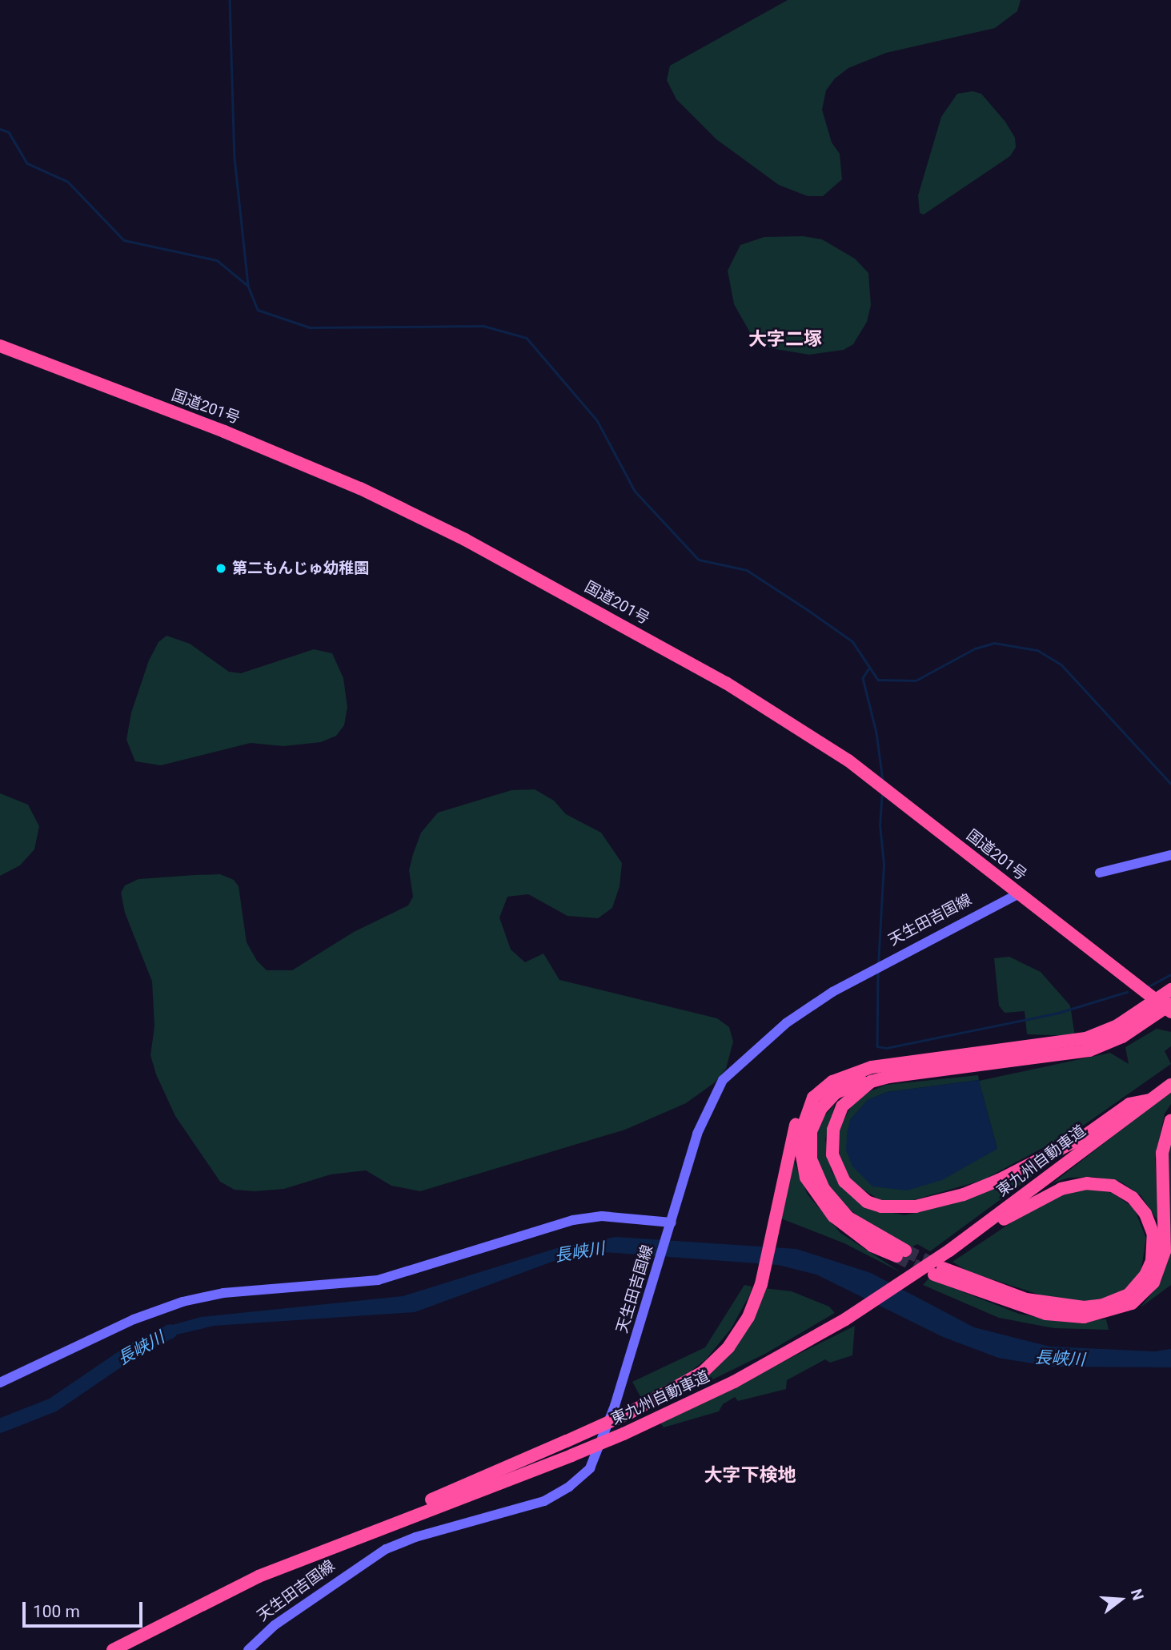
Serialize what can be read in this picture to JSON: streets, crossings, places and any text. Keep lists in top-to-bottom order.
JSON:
{
  "streets": {
    "highway": ["国道201号", "東九州自動車道"],
    "main road": ["天生田吉国線"]
  },
  "crossings": [
    ["国道201号", "天生田吉国線"]
  ],
  "districts": ["大字二塚", "大字下検地"],
  "water": ["長峡川"],
  "places": ["第二もんじゅ幼稚園"],
  "scale_bar": "100 m",
  "north": "right"
}
